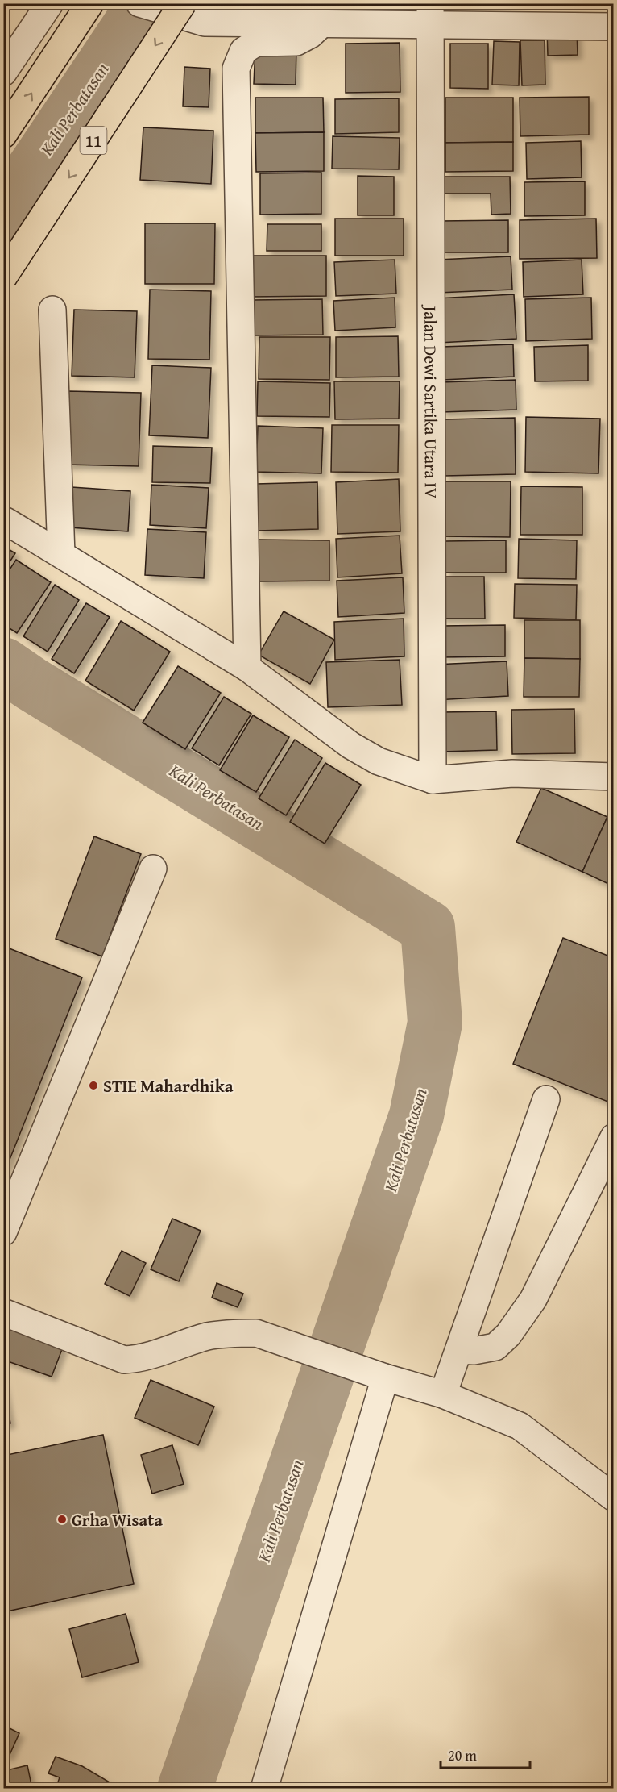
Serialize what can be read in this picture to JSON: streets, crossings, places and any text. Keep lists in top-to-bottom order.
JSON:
{
  "streets": {
    "highway": ["11"],
    "street": ["Jalan Dewi Sartika Utara IV"]
  },
  "water": ["Kali Perbatasan"],
  "places": ["STIE Mahardhika", "Grha Wisata"],
  "scale_bar": "20 m"
}
